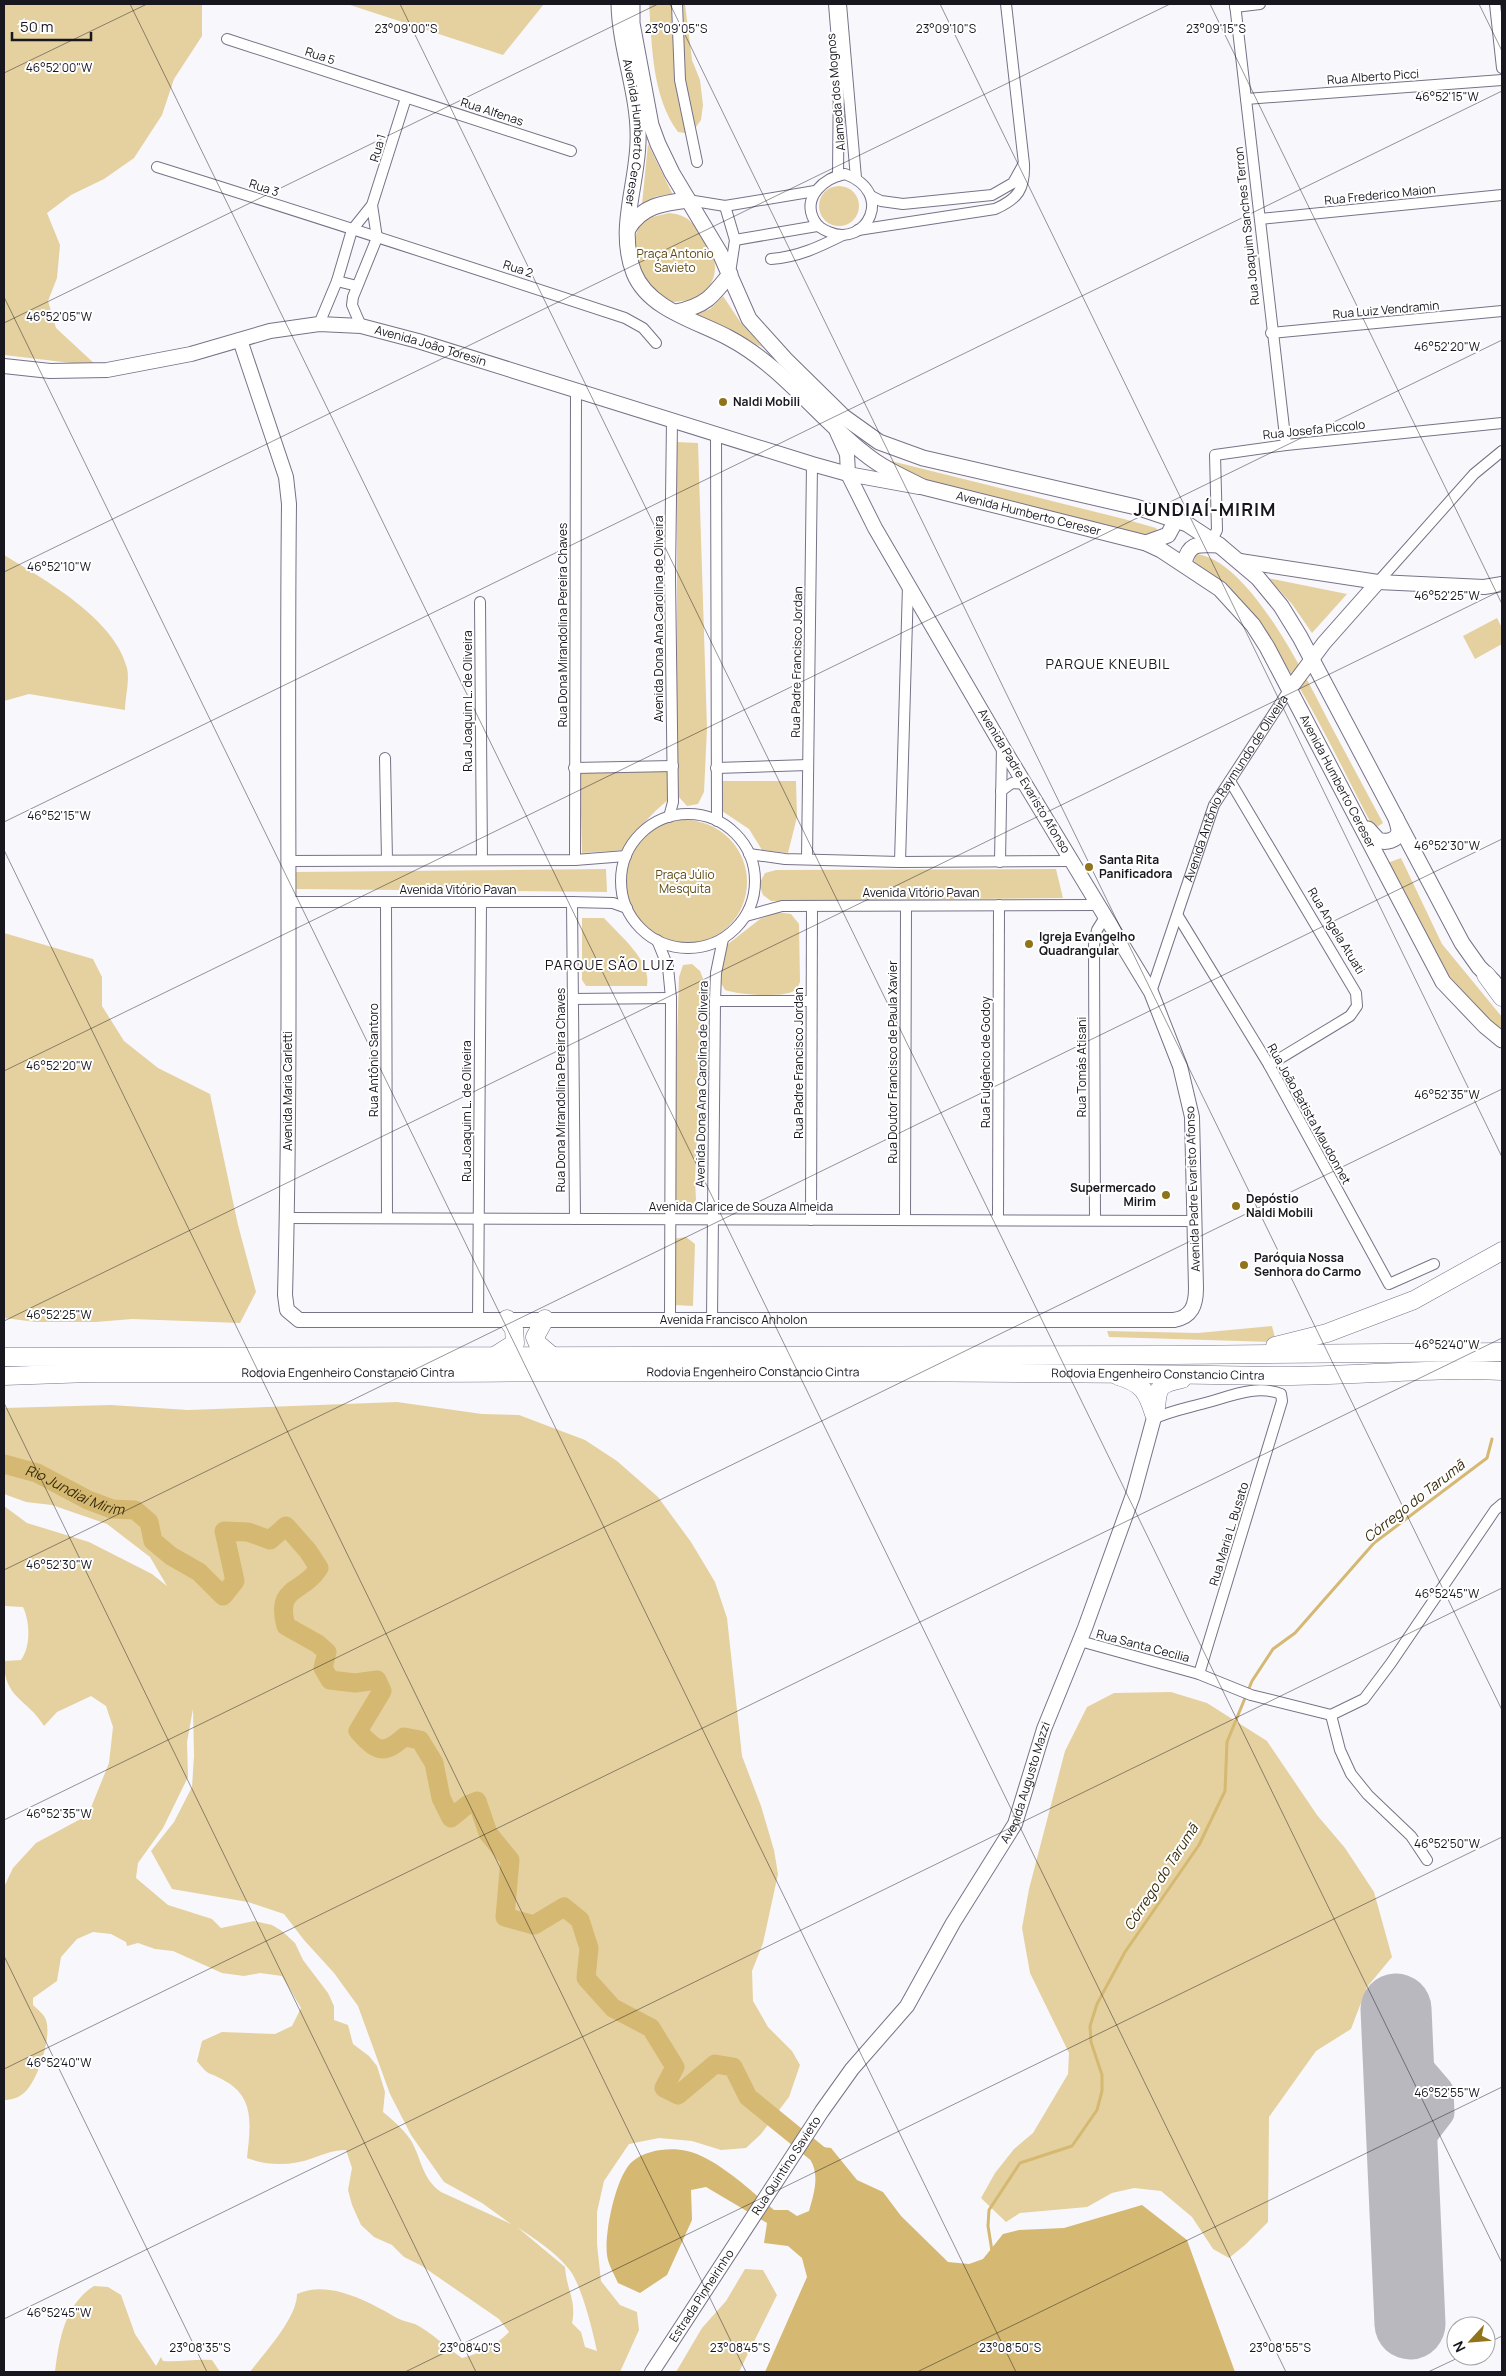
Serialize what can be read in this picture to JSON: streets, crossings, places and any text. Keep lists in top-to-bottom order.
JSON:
{
  "streets": {
    "highway": ["Rodovia Engenheiro Constancio Cintra"],
    "main road": ["Avenida Humberto Cereser"],
    "street": [
      "Rua 5",
      "Rua Alberto Picci",
      "Alameda dos Mognos",
      "Rua Alfenas",
      "Rua 1",
      "Rua 3",
      "Rua Frederico Maion",
      "Rua Joaquim Sanches Terron",
      "Rua 2",
      "Rua Luiz Vendramin",
      "Avenida João Toresin",
      "Rua Josefa Piccolo",
      "Avenida Dona Ana Carolina de Oliveira",
      "Rua Dona Mirandolina Pereira Chaves",
      "Rua Padre Francisco Jordan",
      "Rua Joaquim L. de Oliveira",
      "Avenida Padre Evaristo Afonso",
      "Avenida Antônio Raymundo de Oliveira",
      "Avenida Vitório Pavan",
      "Rua Angela Atuati",
      "Rua Antônio Santoro",
      "Rua Doutor Francisco de Paula Xavier",
      "Rua Fulgêncio de Godoy",
      "Rua Tomás Atisani",
      "Avenida Maria Carletti",
      "Rua João Batista Maudonnet",
      "Avenida Clarice de Souza Almeida",
      "Avenida Francisco Anholon",
      "Rua Maria L. Busato",
      "Rua Santa Cecilia",
      "Avenida Augusto Mazzi",
      "Rua Quintino Savieto",
      "Estrada Pinheirinho"
    ]
  },
  "crossings": [
    ["Rua 5", "Rua Alfenas"],
    ["Rua 5", "Rua 1"],
    ["Rua Alberto Picci", "Rua Joaquim Sanches Terron"],
    ["Rua Alfenas", "Rua 1"],
    ["Avenida Humberto Cereser", "Avenida João Toresin"],
    ["Avenida Humberto Cereser", "Rua Josefa Piccolo"],
    ["Avenida Humberto Cereser", "Avenida Antônio Raymundo de Oliveira"],
    ["Rua 1", "Rua 3"],
    ["Rua 1", "Rua 2"],
    ["Rua 3", "Rua 2"],
    ["Rua Frederico Maion", "Rua Joaquim Sanches Terron"],
    ["Rua Joaquim Sanches Terron", "Rua Luiz Vendramin"],
    ["Rua Joaquim Sanches Terron", "Rua Josefa Piccolo"],
    ["Avenida João Toresin", "Avenida Dona Ana Carolina de Oliveira"],
    ["Avenida João Toresin", "Rua Dona Mirandolina Pereira Chaves"],
    ["Avenida João Toresin", "Rua Padre Francisco Jordan"],
    ["Avenida João Toresin", "Avenida Padre Evaristo Afonso"],
    ["Avenida João Toresin", "Avenida Maria Carletti"],
    ["Avenida Dona Ana Carolina de Oliveira", "Avenida Vitório Pavan"],
    ["Avenida Dona Ana Carolina de Oliveira", "Avenida Clarice de Souza Almeida"],
    ["Avenida Dona Ana Carolina de Oliveira", "Avenida Francisco Anholon"],
    ["Rua Dona Mirandolina Pereira Chaves", "Avenida Vitório Pavan"],
    ["Rua Dona Mirandolina Pereira Chaves", "Avenida Clarice de Souza Almeida"],
    ["Rua Padre Francisco Jordan", "Avenida Vitório Pavan"],
    ["Rua Padre Francisco Jordan", "Avenida Clarice de Souza Almeida"],
    ["Rua Joaquim L. de Oliveira", "Avenida Vitório Pavan"],
    ["Rua Joaquim L. de Oliveira", "Avenida Clarice de Souza Almeida"],
    ["Rua Joaquim L. de Oliveira", "Avenida Francisco Anholon"],
    ["Avenida Padre Evaristo Afonso", "Avenida Antônio Raymundo de Oliveira"],
    ["Avenida Padre Evaristo Afonso", "Avenida Vitório Pavan"],
    ["Avenida Padre Evaristo Afonso", "Rua Tomás Atisani"],
    ["Avenida Padre Evaristo Afonso", "Avenida Clarice de Souza Almeida"],
    ["Avenida Padre Evaristo Afonso", "Avenida Francisco Anholon"],
    ["Avenida Antônio Raymundo de Oliveira", "Rua Angela Atuati"],
    ["Avenida Antônio Raymundo de Oliveira", "Rua João Batista Maudonnet"],
    ["Avenida Vitório Pavan", "Rua Antônio Santoro"],
    ["Avenida Vitório Pavan", "Rua Doutor Francisco de Paula Xavier"],
    ["Avenida Vitório Pavan", "Rua Fulgêncio de Godoy"],
    ["Avenida Vitório Pavan", "Rua Tomás Atisani"],
    ["Avenida Vitório Pavan", "Avenida Maria Carletti"],
    ["Rua Angela Atuati", "Rua João Batista Maudonnet"],
    ["Rua Antônio Santoro", "Avenida Clarice de Souza Almeida"],
    ["Rua Doutor Francisco de Paula Xavier", "Avenida Clarice de Souza Almeida"],
    ["Rua Fulgêncio de Godoy", "Avenida Clarice de Souza Almeida"],
    ["Rua Tomás Atisani", "Avenida Clarice de Souza Almeida"],
    ["Avenida Maria Carletti", "Avenida Clarice de Souza Almeida"],
    ["Avenida Maria Carletti", "Avenida Francisco Anholon"],
    ["Rua Maria L. Busato", "Rua Santa Cecilia"],
    ["Rua Maria L. Busato", "Avenida Augusto Mazzi"],
    ["Rua Santa Cecilia", "Avenida Augusto Mazzi"],
    ["Avenida Augusto Mazzi", "Rua Quintino Savieto"],
    ["Rua Quintino Savieto", "Estrada Pinheirinho"]
  ],
  "districts": ["JUNDIAÍ-MIRIM", "PARQUE KNEUBIL", "PARQUE SÃO LUIZ"],
  "water": ["Rio Jundiaí Mirim", "Córrego do Tarumã"],
  "parks": ["Praça Antonio Savieto", "Praça Júlio Mesquita"],
  "places": [
    "Naldi Mobili",
    "Santa Rita Panificadora",
    "Igreja Evangelho Quadrangular",
    "Supermercado Mirim",
    "Depóstio Naldi Mobili",
    "Paróquia Nossa Senhora do Carmo"
  ],
  "scale_bar": "50 m",
  "north": "bottom left",
  "coordinates": [
    "23°09'00\"S",
    "23°09'10\"S",
    "23°09'15\"S",
    "23°09'05\"S",
    "46°52'00\"W",
    "46°52'15\"W",
    "46°52'05\"W",
    "46°52'20\"W",
    "46°52'10\"W",
    "46°52'25\"W",
    "46°52'30\"W",
    "46°52'35\"W",
    "46°52'40\"W",
    "46°52'45\"W",
    "46°52'50\"W",
    "46°52'55\"W",
    "23°08'35\"S",
    "23°08'40\"S",
    "23°08'45\"S",
    "23°08'50\"S",
    "23°08'55\"S"
  ]
}
